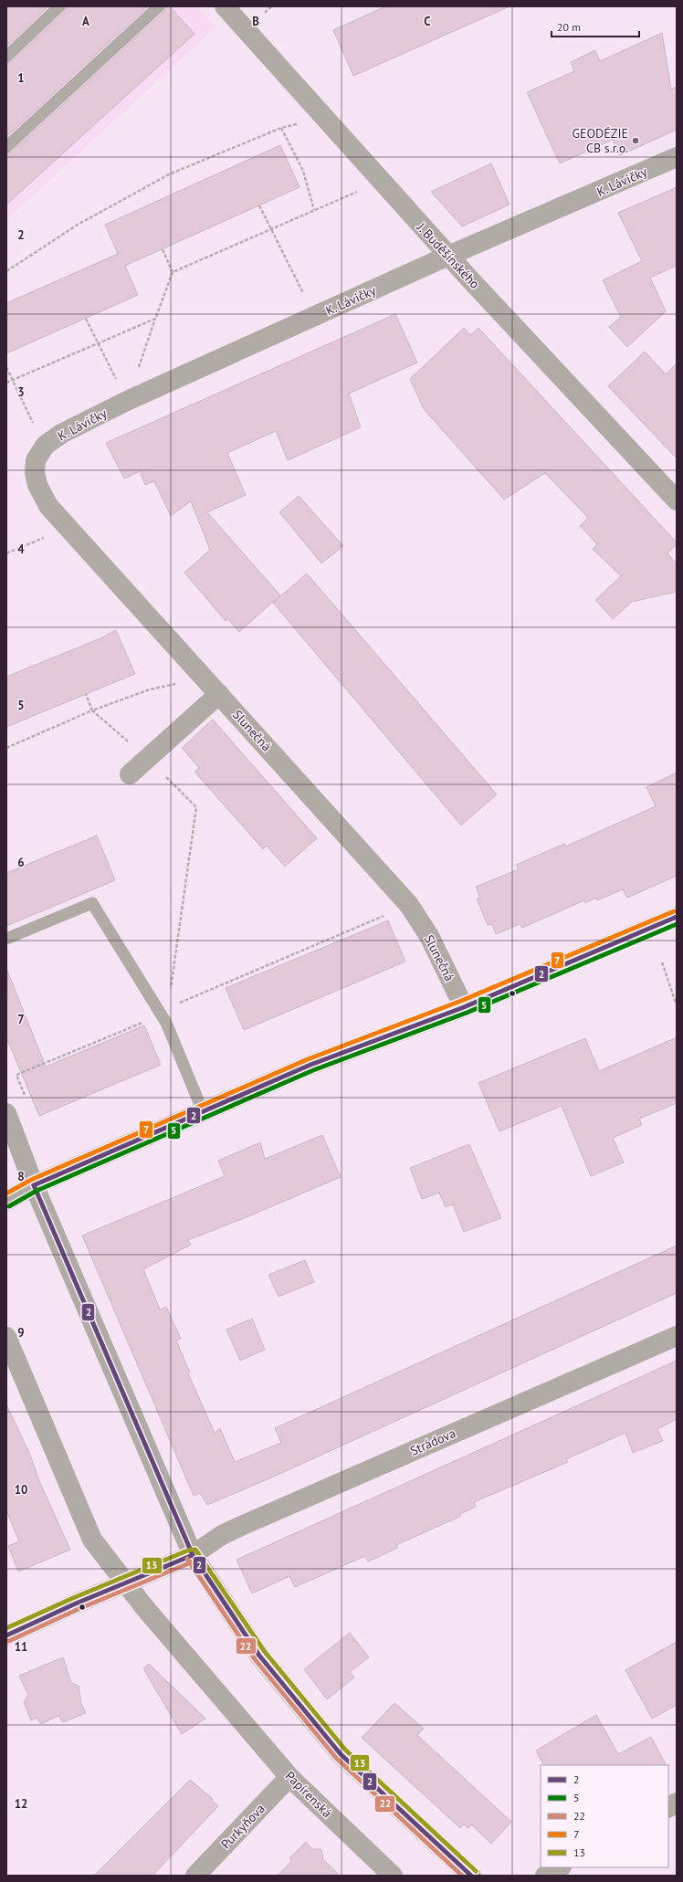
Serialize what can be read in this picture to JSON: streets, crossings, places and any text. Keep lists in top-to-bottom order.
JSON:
{
  "streets": {
    "street": [
      "K. Lávičky",
      "J. Buděšínského",
      "Slunečná",
      "Strádova",
      "Papírenská",
      "Purkyňova"
    ]
  },
  "crossings": [
    ["K. Lávičky", "J. Buděšínského"],
    ["K. Lávičky", "Slunečná"],
    ["Strádova", "Papírenská"],
    ["Papírenská", "Purkyňova"]
  ],
  "places": ["GEODÉZIE CB s.r.o."],
  "lines": [
    "transit line 7",
    "transit line 2",
    "transit line 5",
    "transit line 13",
    "transit line 22"
  ],
  "legend": [
    "2",
    "5",
    "22",
    "7",
    "13"
  ],
  "scale_bar": "20 m",
  "grid": {
    "columns": ["A", "B", "C"],
    "rows": [
      "1",
      "2",
      "3",
      "4",
      "5",
      "6",
      "7",
      "8",
      "9",
      "10",
      "11",
      "12"
    ]
  }
}
